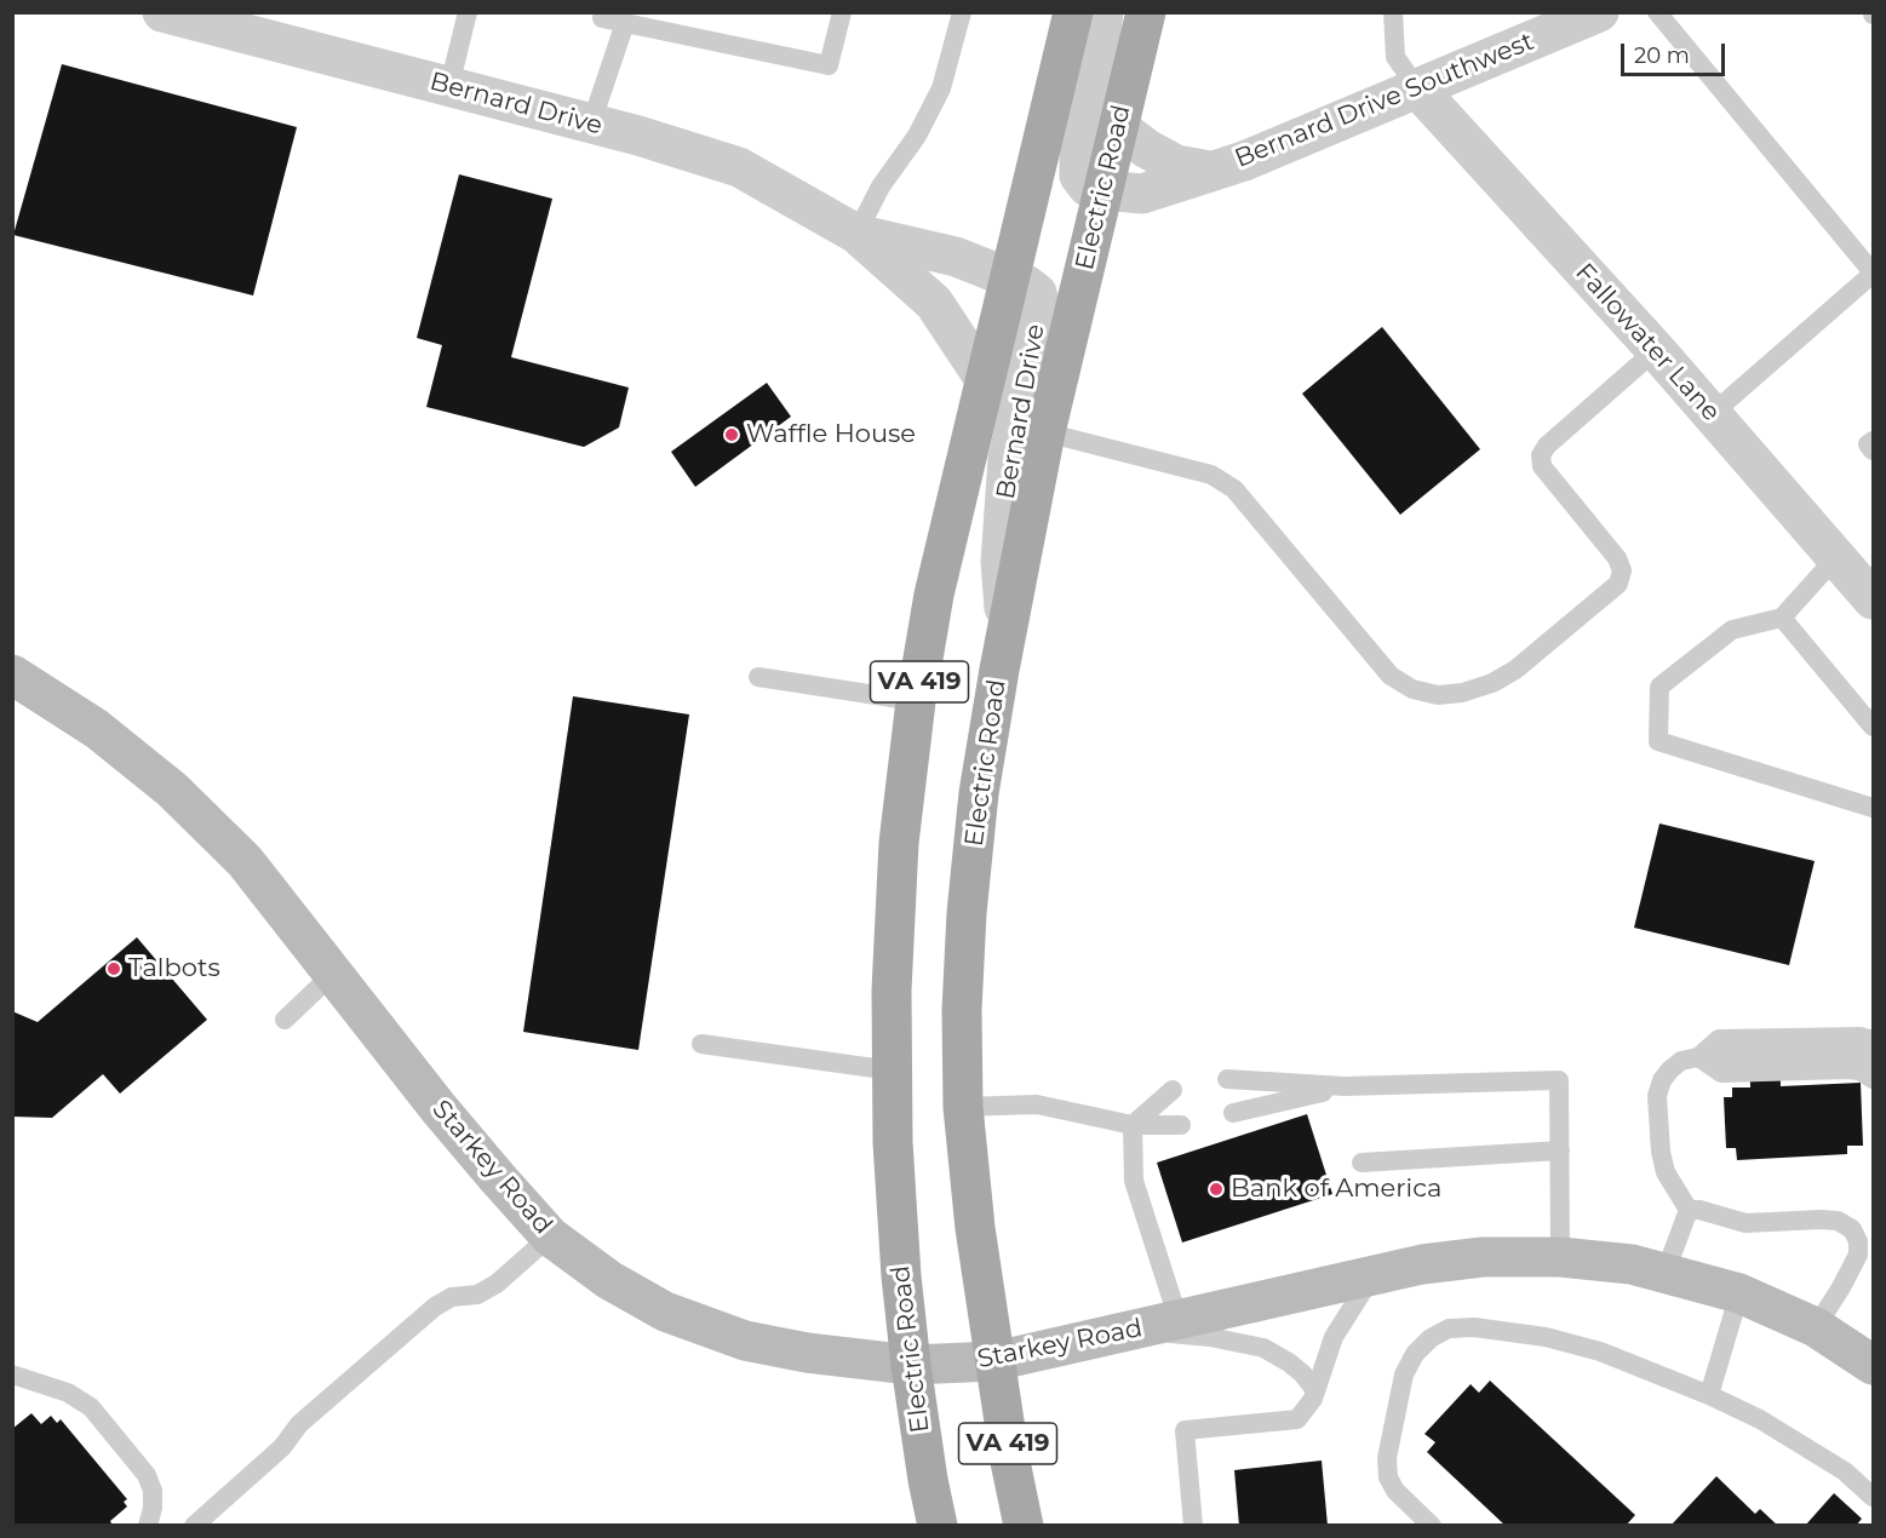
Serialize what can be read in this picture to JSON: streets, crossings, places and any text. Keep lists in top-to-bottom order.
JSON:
{
  "streets": {
    "main road": ["Electric Road", "VA 419", "Starkey Road"],
    "street": ["Bernard Drive Southwest", "Bernard Drive", "Fallowater Lane"]
  },
  "crossings": [
    ["Bernard Drive Southwest", "Electric Road"],
    ["Bernard Drive Southwest", "Fallowater Lane"],
    ["Bernard Drive", "Electric Road"],
    ["Electric Road", "Starkey Road"]
  ],
  "places": ["Waffle House", "Talbots", "Bank of America"],
  "scale_bar": "20 m"
}
